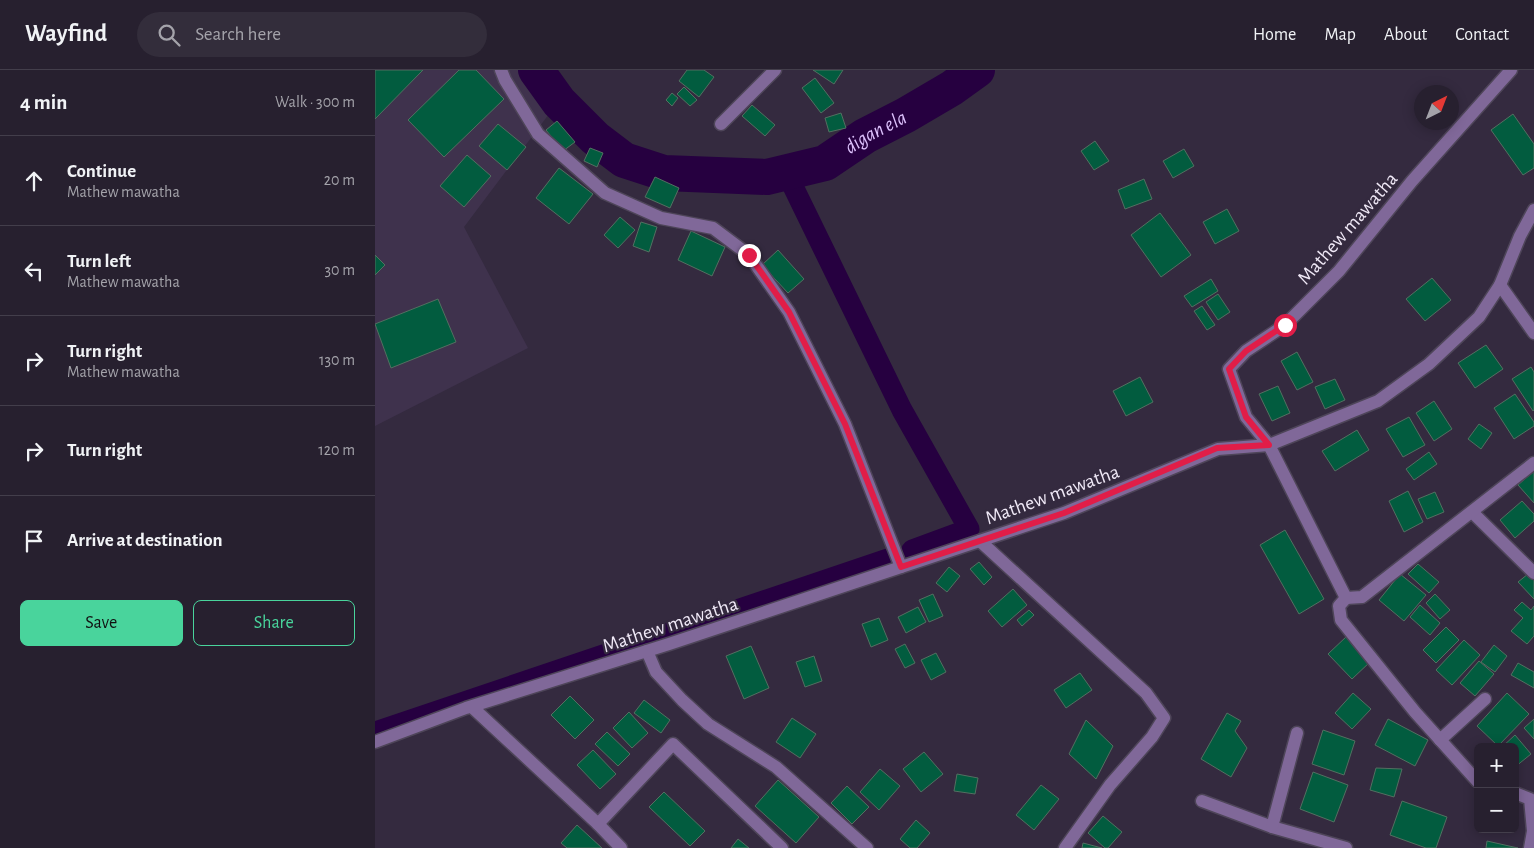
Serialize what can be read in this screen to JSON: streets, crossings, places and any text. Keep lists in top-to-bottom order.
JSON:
{
  "streets": {
    "street": ["Mathew mawatha"]
  },
  "water": ["digan ela"],
  "north": "top right",
  "page": {
    "header": "Wayfind",
    "search": "Search here",
    "nav": [
      "Home",
      "Map",
      "About",
      "Contact"
    ],
    "heading": ["4 min", "Walk · 300 m"],
    "list": [
      ["Continue", "Mathew mawatha", "20 m"],
      ["Turn left", "Mathew mawatha", "30 m"],
      ["Turn right", "Mathew mawatha", "130 m"],
      ["Turn right", "120 m"],
      "Arrive at destination"
    ],
    "buttons": ["Save", "Share"],
    "map_buttons": ["+", "−"]
  }
}
